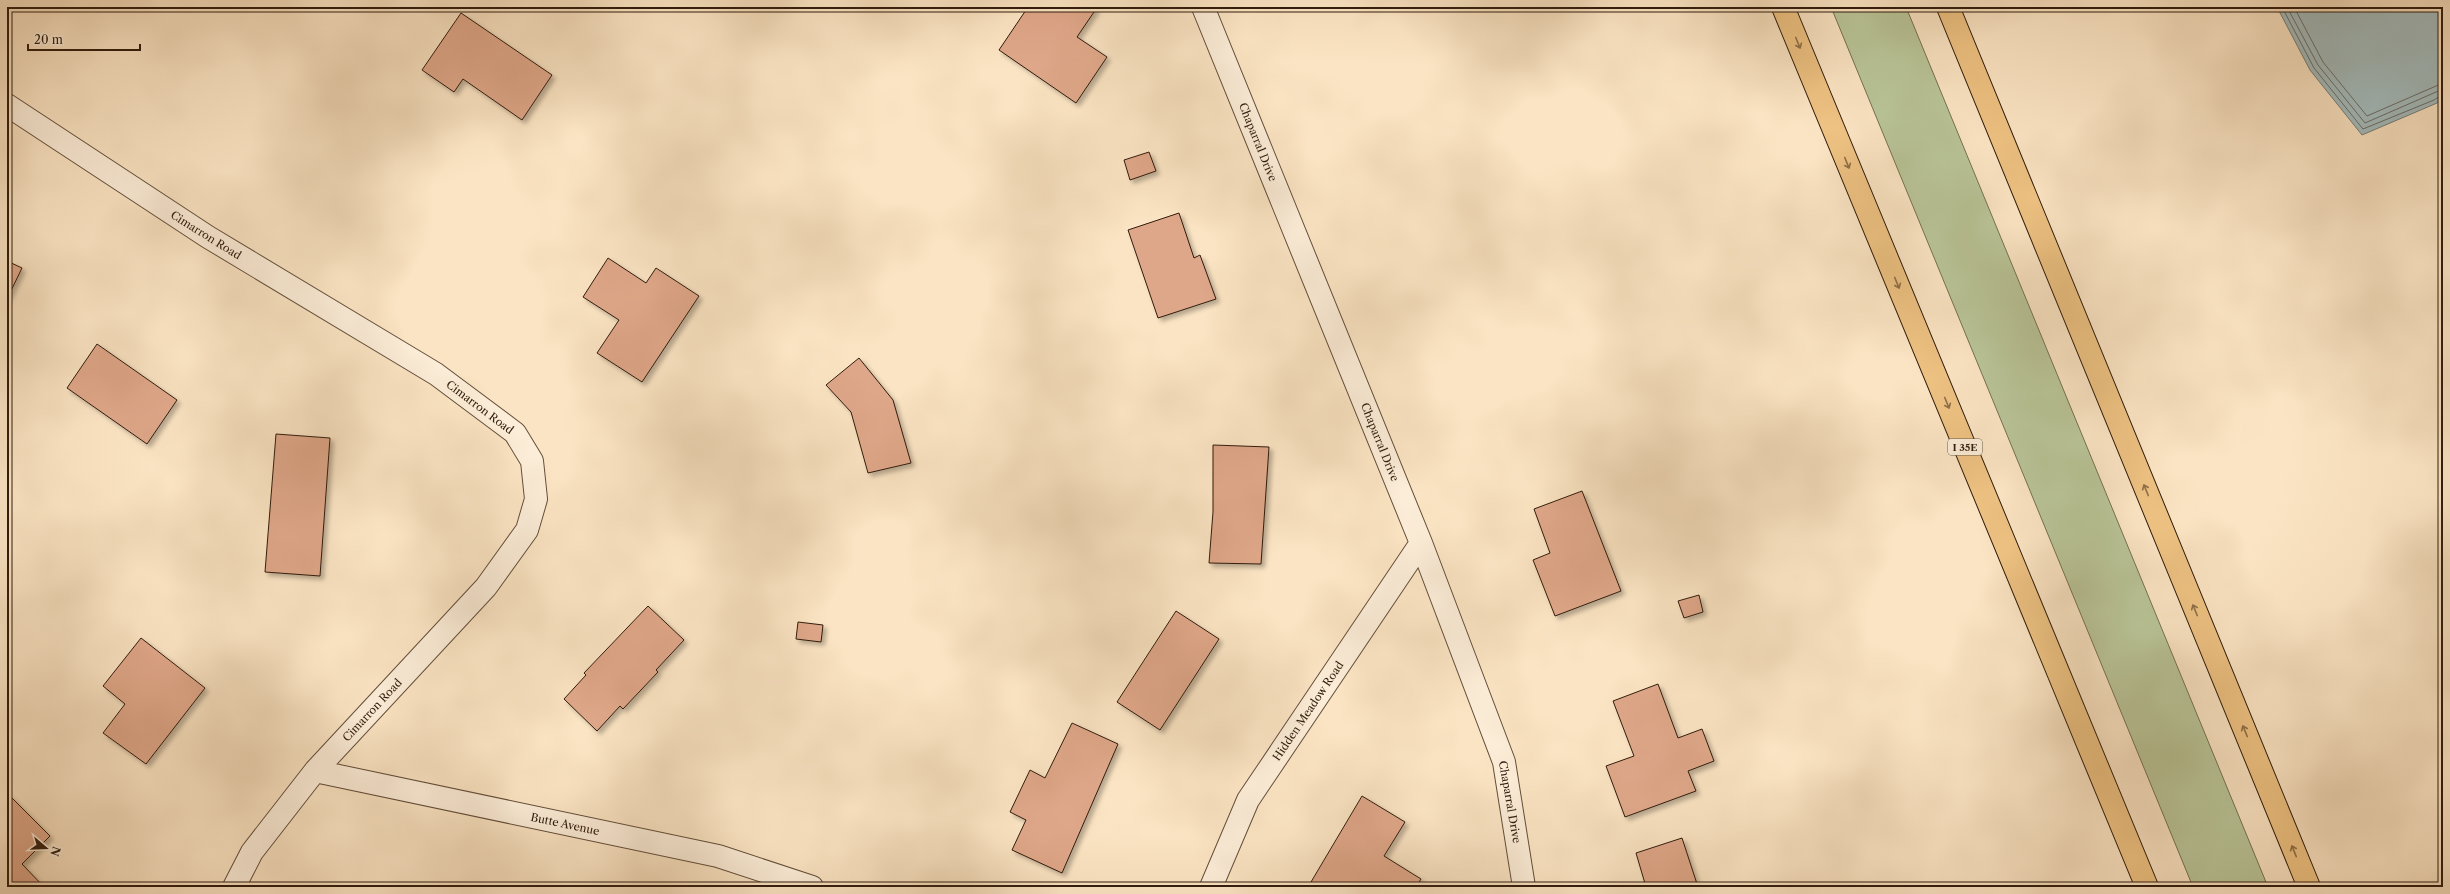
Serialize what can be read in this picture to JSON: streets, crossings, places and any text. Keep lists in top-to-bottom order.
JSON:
{
  "streets": {
    "highway": ["I 35E"],
    "street": [
      "Chaparral Drive",
      "Cimarron Road",
      "Hidden Meadow Road",
      "Butte Avenue"
    ]
  },
  "crossings": [
    ["Chaparral Drive", "Hidden Meadow Road"],
    ["Cimarron Road", "Butte Avenue"]
  ],
  "scale_bar": "20 m",
  "north": "right"
}
